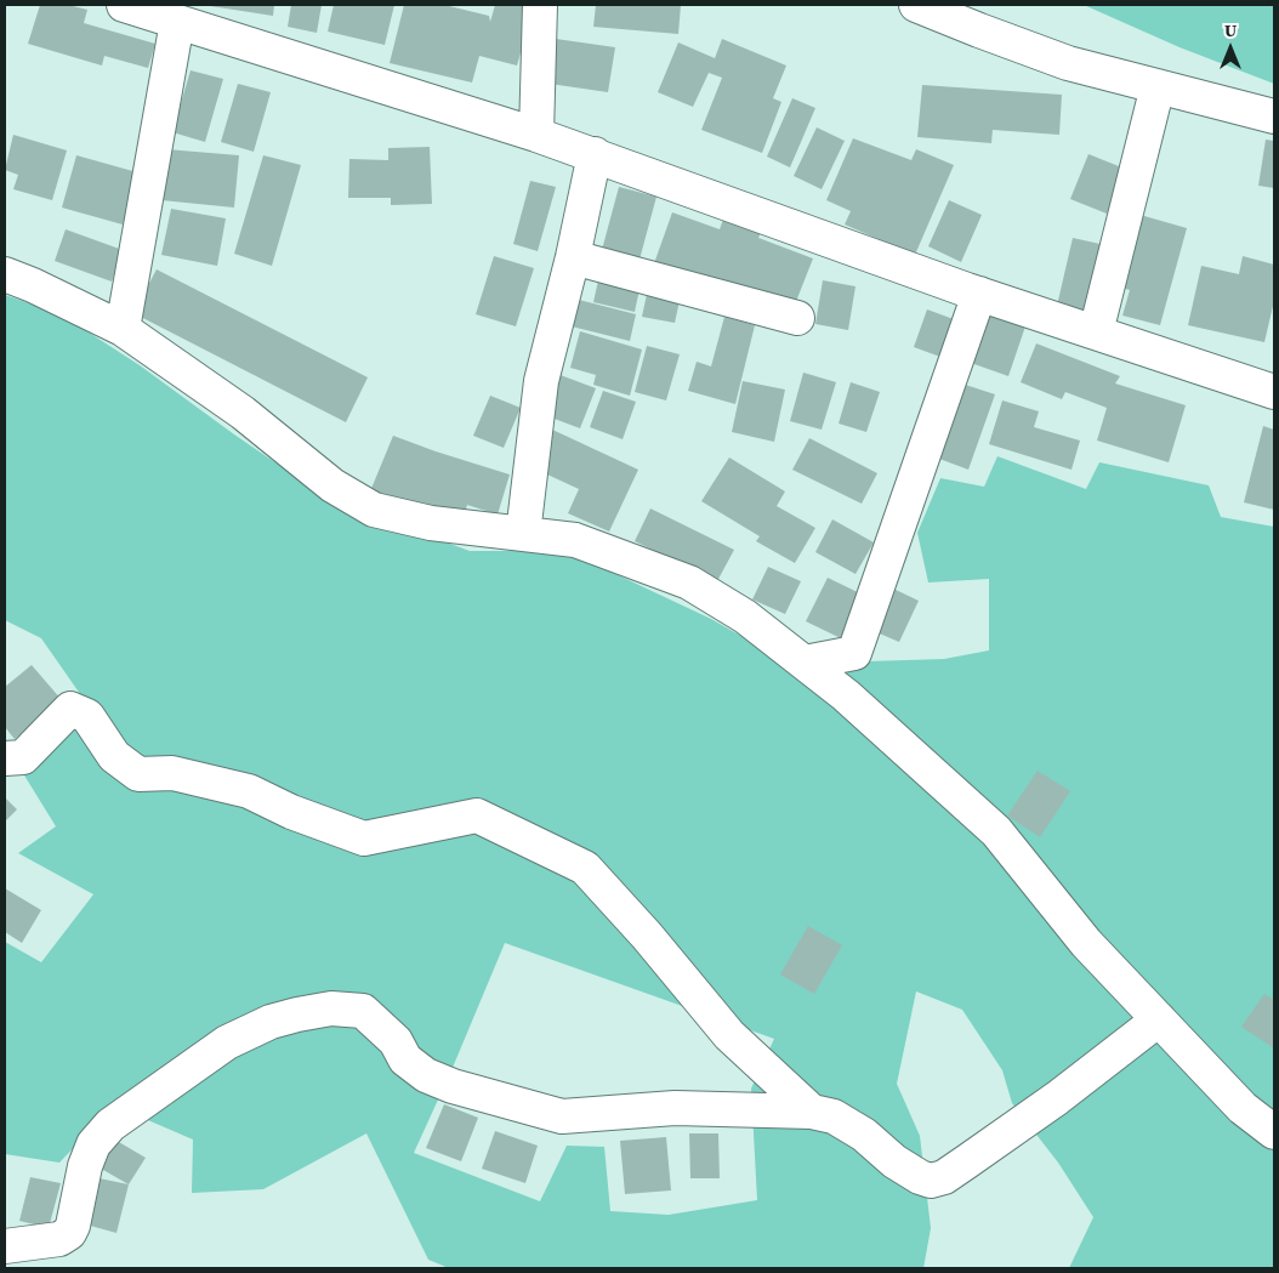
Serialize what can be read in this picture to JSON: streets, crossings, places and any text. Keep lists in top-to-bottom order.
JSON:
{
  "north": "top"
}
